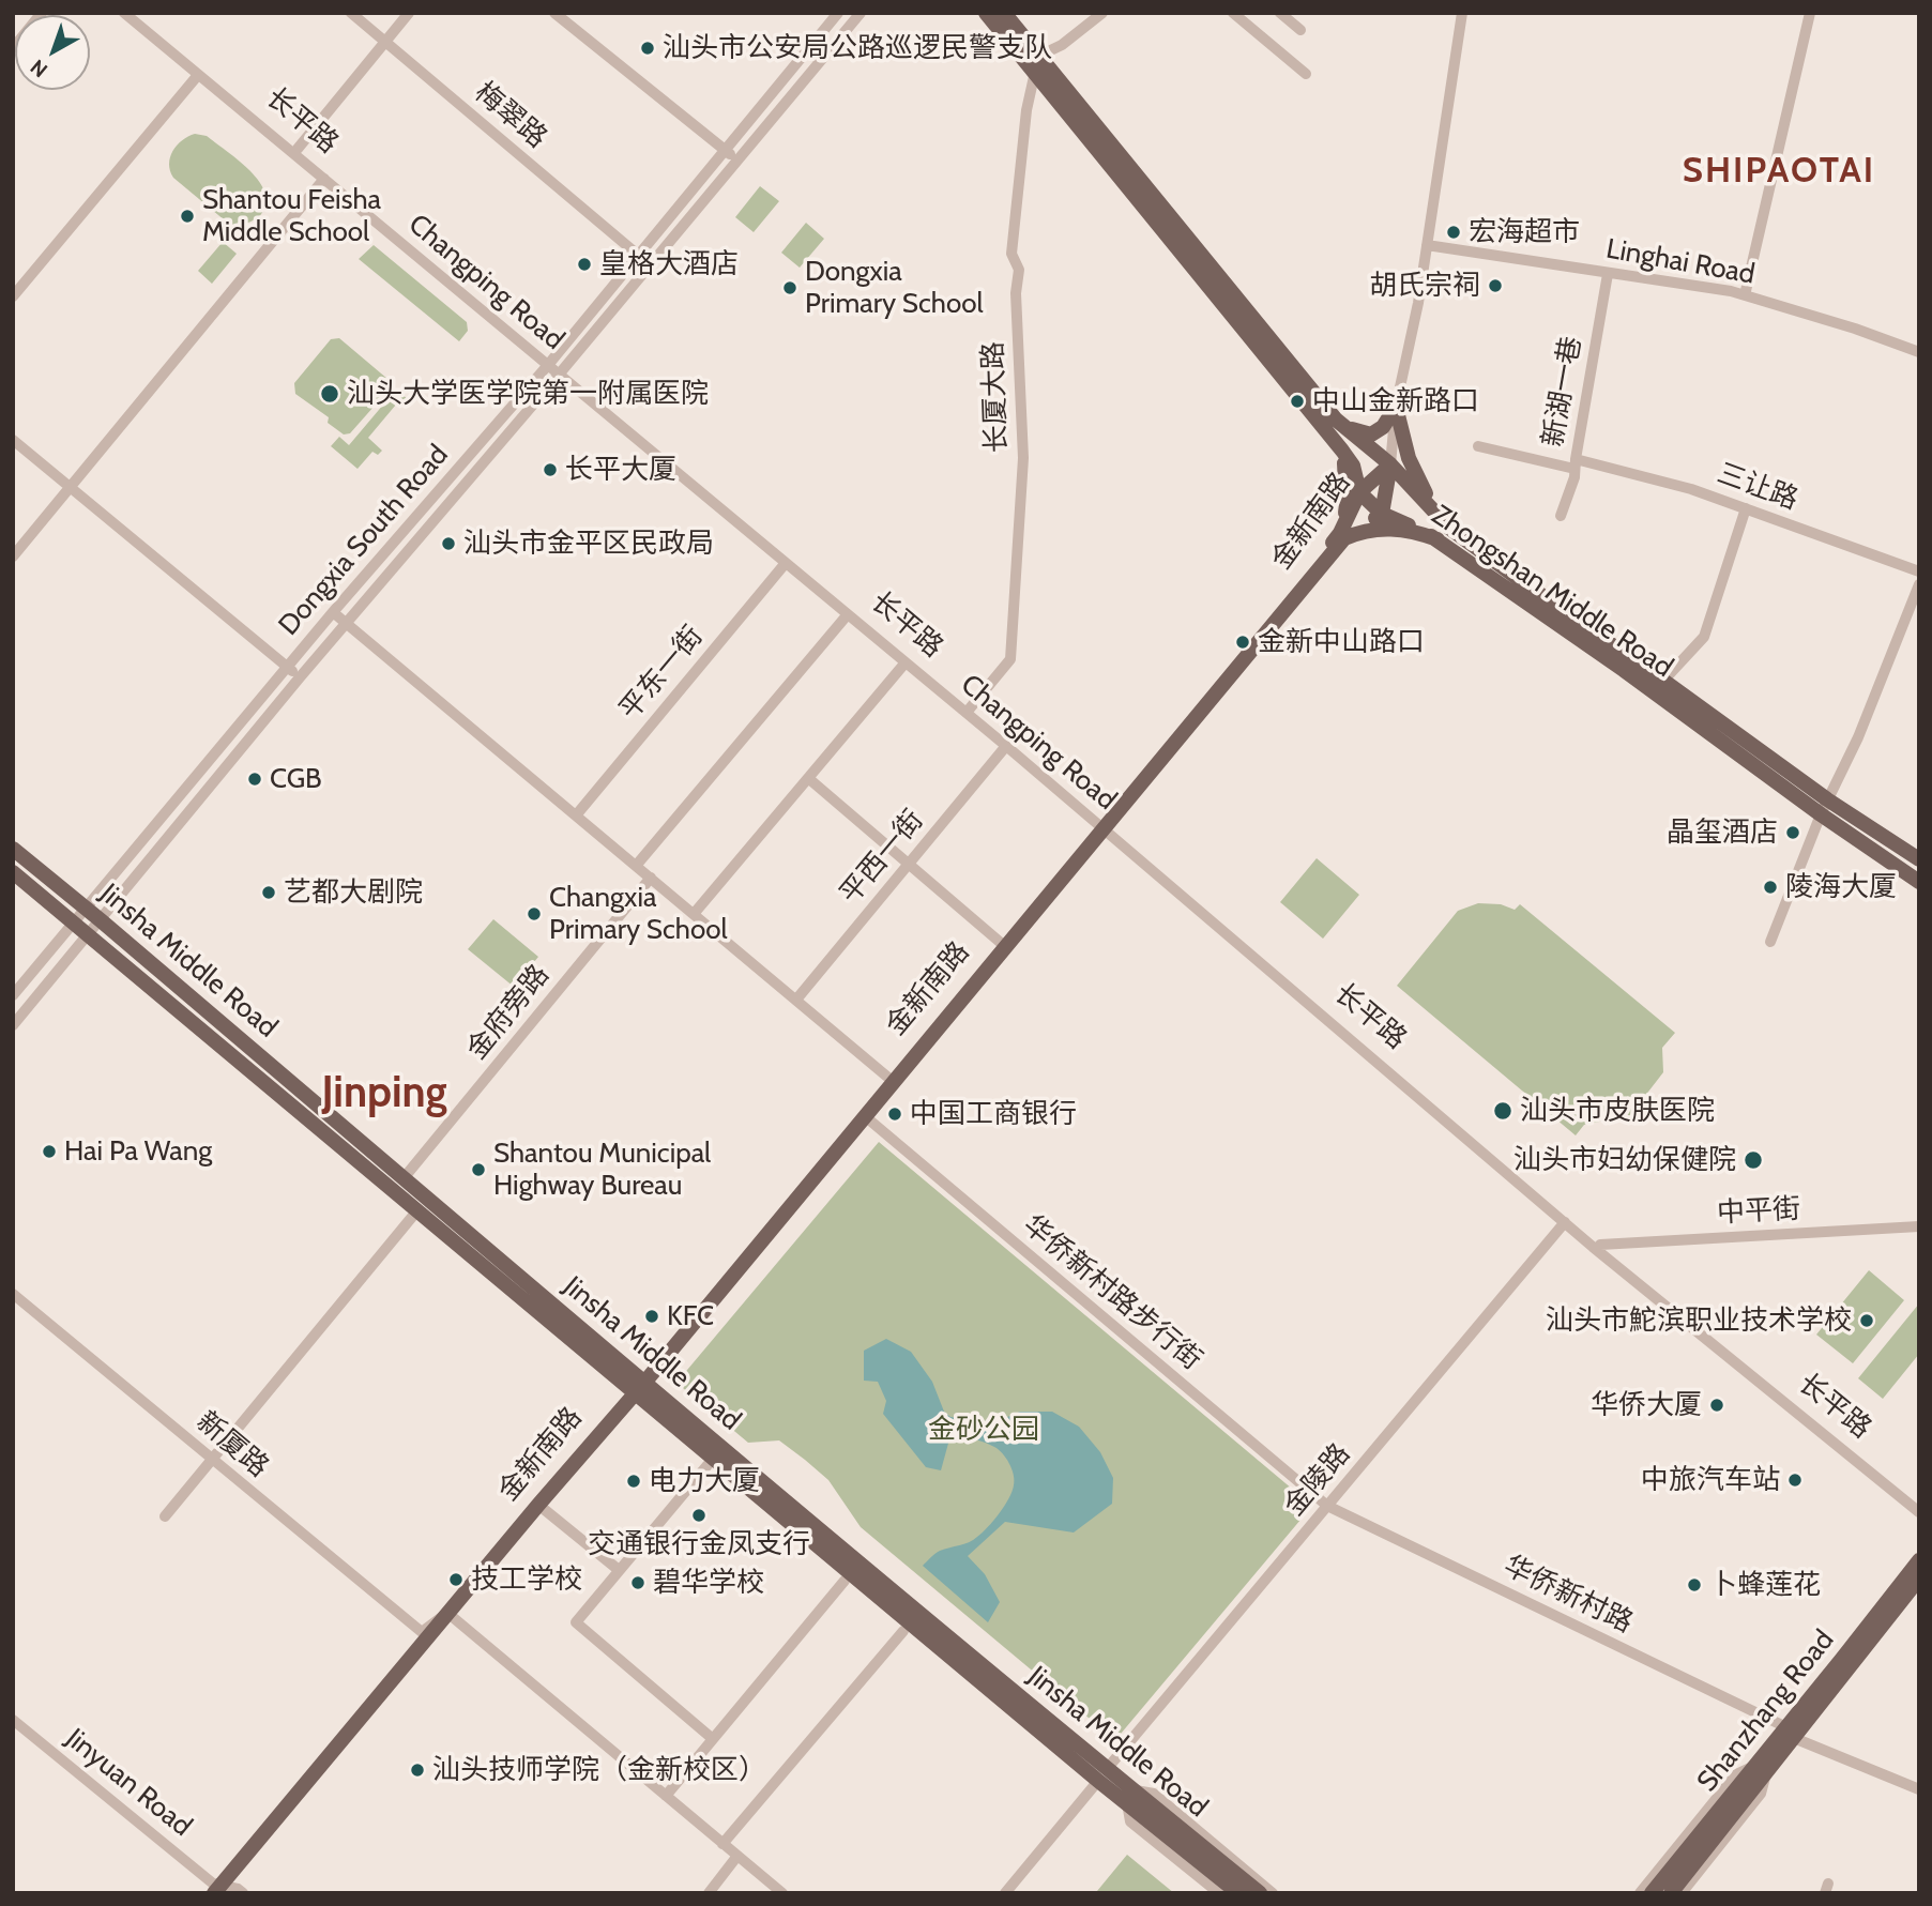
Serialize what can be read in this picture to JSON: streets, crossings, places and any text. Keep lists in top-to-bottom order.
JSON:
{
  "streets": {
    "main road": [
      "金新南路",
      "Zhongshan Middle Road",
      "Jinsha Middle Road",
      "Shanzhang Road"
    ],
    "street": [
      "梅翠路",
      "长平路",
      "Linghai Road",
      "Changping Road",
      "新湖一巷",
      "长厦大路",
      "三让路",
      "Dongxia South Road",
      "平东一街",
      "平西一街",
      "金府旁路",
      "中平街",
      "华侨新村路步行街",
      "新厦路",
      "金陵路",
      "华侨新村路",
      "Jinyuan Road"
    ]
  },
  "crossings": [
    ["梅翠路", "Dongxia South Road"],
    ["长平路", "Changping Road"],
    ["长平路", "长厦大路"],
    ["长平路", "金新南路"],
    ["长平路", "Dongxia South Road"],
    ["长平路", "中平街"],
    ["Linghai Road", "新湖一巷"],
    ["Linghai Road", "金新南路"],
    ["Changping Road", "金新南路"],
    ["Changping Road", "Dongxia South Road"],
    ["Changping Road", "平东一街"],
    ["Changping Road", "平西一街"],
    ["Changping Road", "金陵路"],
    ["新湖一巷", "三让路"],
    ["长厦大路", "Zhongshan Middle Road"],
    ["金新南路", "Zhongshan Middle Road"],
    ["金新南路", "Jinsha Middle Road"],
    ["金新南路", "华侨新村路步行街"],
    ["金新南路", "新厦路"],
    ["金新南路", "Jinyuan Road"],
    ["Dongxia South Road", "Jinsha Middle Road"],
    ["Jinsha Middle Road", "金府旁路"],
    ["Jinsha Middle Road", "金陵路"],
    ["华侨新村路步行街", "金陵路"],
    ["华侨新村路步行街", "华侨新村路"],
    ["金陵路", "华侨新村路"],
    ["华侨新村路", "Shanzhang Road"]
  ],
  "districts": ["SHIPAOTAI", "Jinping"],
  "parks": ["金砂公园"],
  "places": [
    "汕头市公安局公路巡逻民警支队",
    "Shantou Feisha Middle School",
    "宏海超市",
    "皇格大酒店",
    "胡氏宗祠",
    "Dongxia Primary School",
    "汕头大学医学院第一附属医院",
    "中山金新路口",
    "长平大厦",
    "汕头市金平区民政局",
    "金新中山路口",
    "CGB",
    "晶玺酒店",
    "陵海大厦",
    "艺都大剧院",
    "Changxia Primary School",
    "汕头市皮肤医院",
    "中国工商银行",
    "Hai Pa Wang",
    "汕头市妇幼保健院",
    "Shantou Municipal Highway Bureau",
    "KFC",
    "汕头市鮀滨职业技术学校",
    "华侨大厦",
    "中旅汽车站",
    "电力大厦",
    "交通银行金凤支行",
    "技工学校",
    "碧华学校",
    "卜蜂莲花",
    "汕头技师学院（金新校区）"
  ],
  "north": "bottom left"
}
